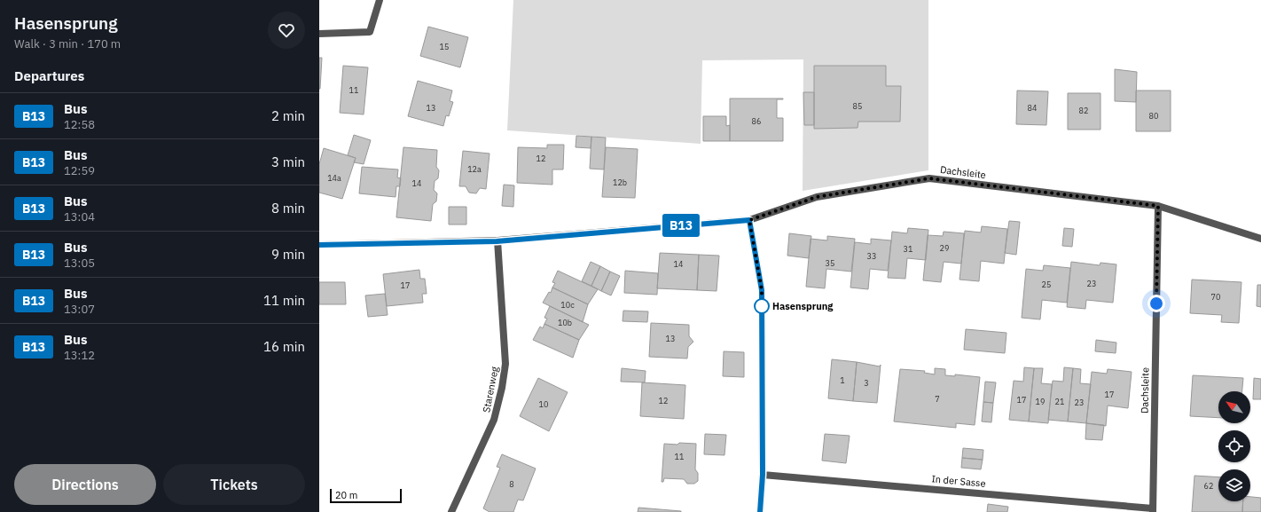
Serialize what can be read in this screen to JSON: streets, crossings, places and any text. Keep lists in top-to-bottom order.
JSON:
{
  "streets": {
    "street": ["Dachsleite", "Starenweg", "In der Sasse"]
  },
  "crossings": [
    ["Dachsleite", "In der Sasse"]
  ],
  "places": ["Hasensprung"],
  "lines": ["bus line B13"],
  "house_numbers": [
    "15",
    "11",
    "85",
    "13",
    "84",
    "82",
    "80",
    "86",
    "12",
    "12a",
    "14a",
    "12b",
    "14",
    "29",
    "31",
    "33",
    "35",
    "14",
    "23",
    "25",
    "17",
    "70",
    "10c",
    "10b",
    "13",
    "1",
    "3",
    "17",
    "7",
    "17",
    "12",
    "19",
    "21",
    "23",
    "10",
    "11",
    "8",
    "62"
  ],
  "scale_bar": "20 m",
  "north": "top left",
  "page": {
    "heading": [
      ["Hasensprung", "Walk · 3 min · 170 m"],
      "Departures"
    ],
    "on_map": "B13",
    "list": [
      {
        "mark": "B13",
        "name": "Bus",
        "note": "12:58",
        "value": "2 min"
      },
      {
        "mark": "B13",
        "name": "Bus",
        "note": "12:59",
        "value": "3 min"
      },
      {
        "mark": "B13",
        "name": "Bus",
        "note": "13:04",
        "value": "8 min"
      },
      {
        "mark": "B13",
        "name": "Bus",
        "note": "13:05",
        "value": "9 min"
      },
      {
        "mark": "B13",
        "name": "Bus",
        "note": "13:07",
        "value": "11 min"
      },
      {
        "mark": "B13",
        "name": "Bus",
        "note": "13:12",
        "value": "16 min"
      }
    ],
    "buttons": ["Directions", "Tickets"],
    "scale": "20 m"
  }
}
